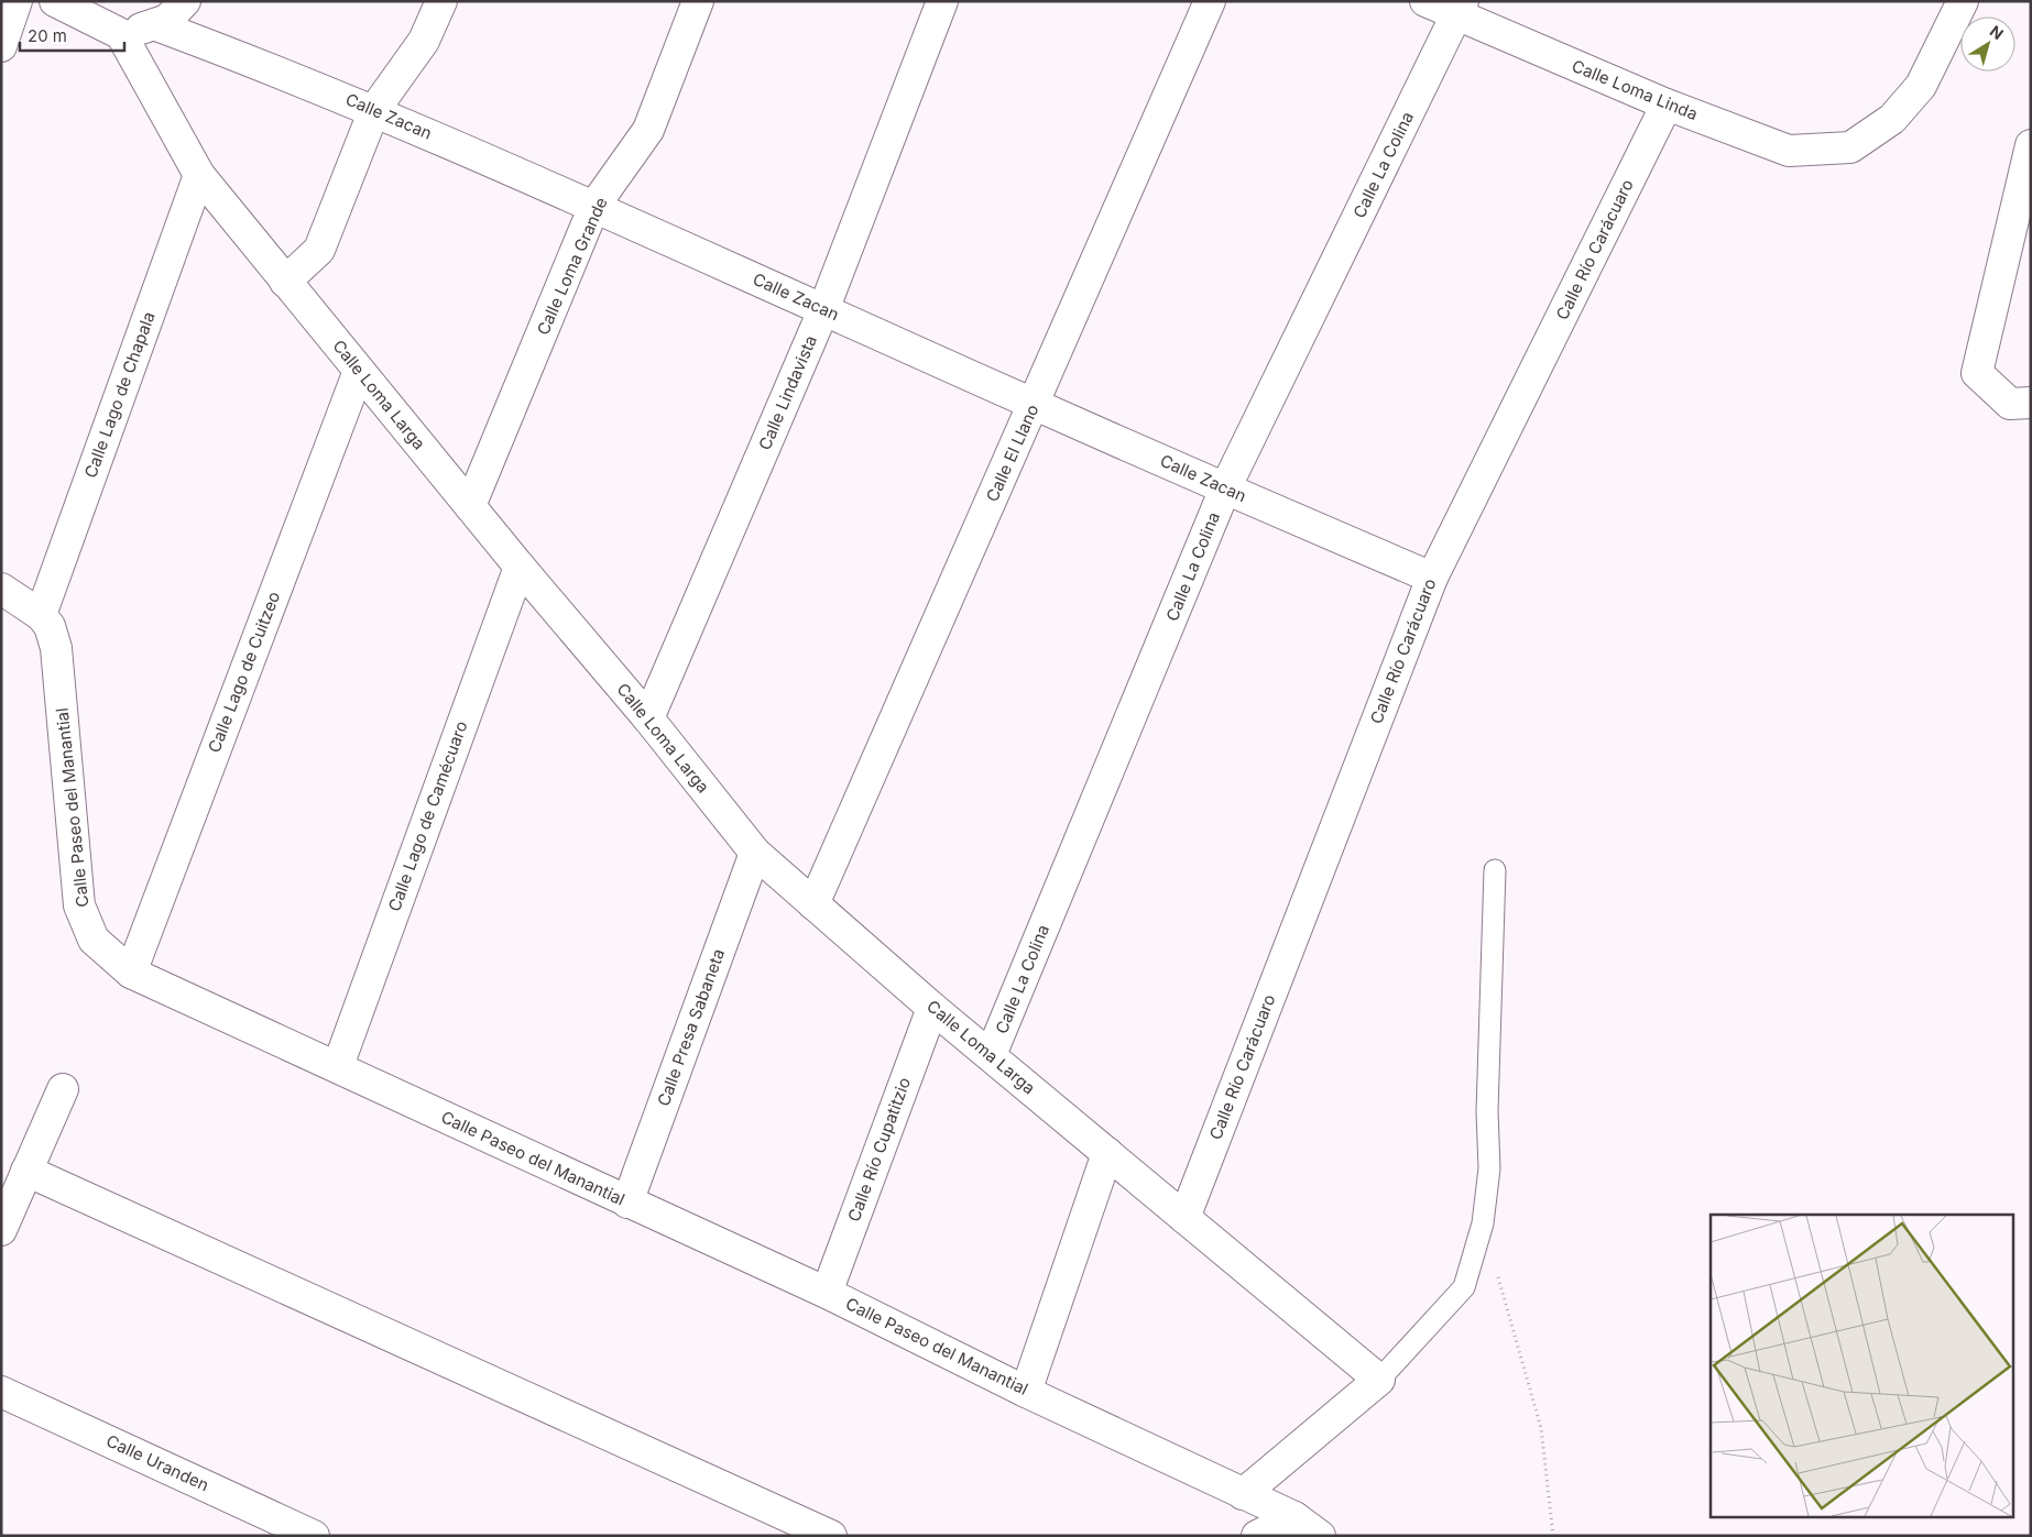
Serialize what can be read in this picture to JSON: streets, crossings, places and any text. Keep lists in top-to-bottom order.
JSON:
{
  "streets": {
    "street": [
      "Calle Loma Linda",
      "Calle Zacan",
      "Calle La Colina",
      "Calle Río Carácuaro",
      "Calle Loma Grande",
      "Calle Lindavista",
      "Calle Lago de Chapala",
      "Calle Loma Larga",
      "Calle El Llano",
      "Calle Lago de Cuitzeo",
      "Calle Paseo del Manantial",
      "Calle Lago de Camécuaro",
      "Calle Presa Sabaneta",
      "Calle Río Cupatitzio",
      "Calle Uranden"
    ]
  },
  "crossings": [
    ["Calle Loma Linda", "Calle La Colina"],
    ["Calle Loma Linda", "Calle Río Carácuaro"],
    ["Calle Zacan", "Calle La Colina"],
    ["Calle Zacan", "Calle Río Carácuaro"],
    ["Calle Zacan", "Calle Loma Grande"],
    ["Calle Zacan", "Calle Lindavista"],
    ["Calle Zacan", "Calle El Llano"],
    ["Calle La Colina", "Calle Loma Larga"],
    ["Calle Río Carácuaro", "Calle Loma Larga"],
    ["Calle Loma Grande", "Calle Loma Larga"],
    ["Calle Lindavista", "Calle Loma Larga"],
    ["Calle Lago de Chapala", "Calle Loma Larga"],
    ["Calle Lago de Chapala", "Calle Paseo del Manantial"],
    ["Calle Loma Larga", "Calle El Llano"],
    ["Calle Loma Larga", "Calle Lago de Cuitzeo"],
    ["Calle Loma Larga", "Calle Lago de Camécuaro"],
    ["Calle Loma Larga", "Calle Presa Sabaneta"],
    ["Calle Loma Larga", "Calle Río Cupatitzio"],
    ["Calle Lago de Cuitzeo", "Calle Paseo del Manantial"],
    ["Calle Paseo del Manantial", "Calle Lago de Camécuaro"],
    ["Calle Paseo del Manantial", "Calle Presa Sabaneta"],
    ["Calle Paseo del Manantial", "Calle Río Cupatitzio"]
  ],
  "scale_bar": "20 m",
  "north": "top right"
}
